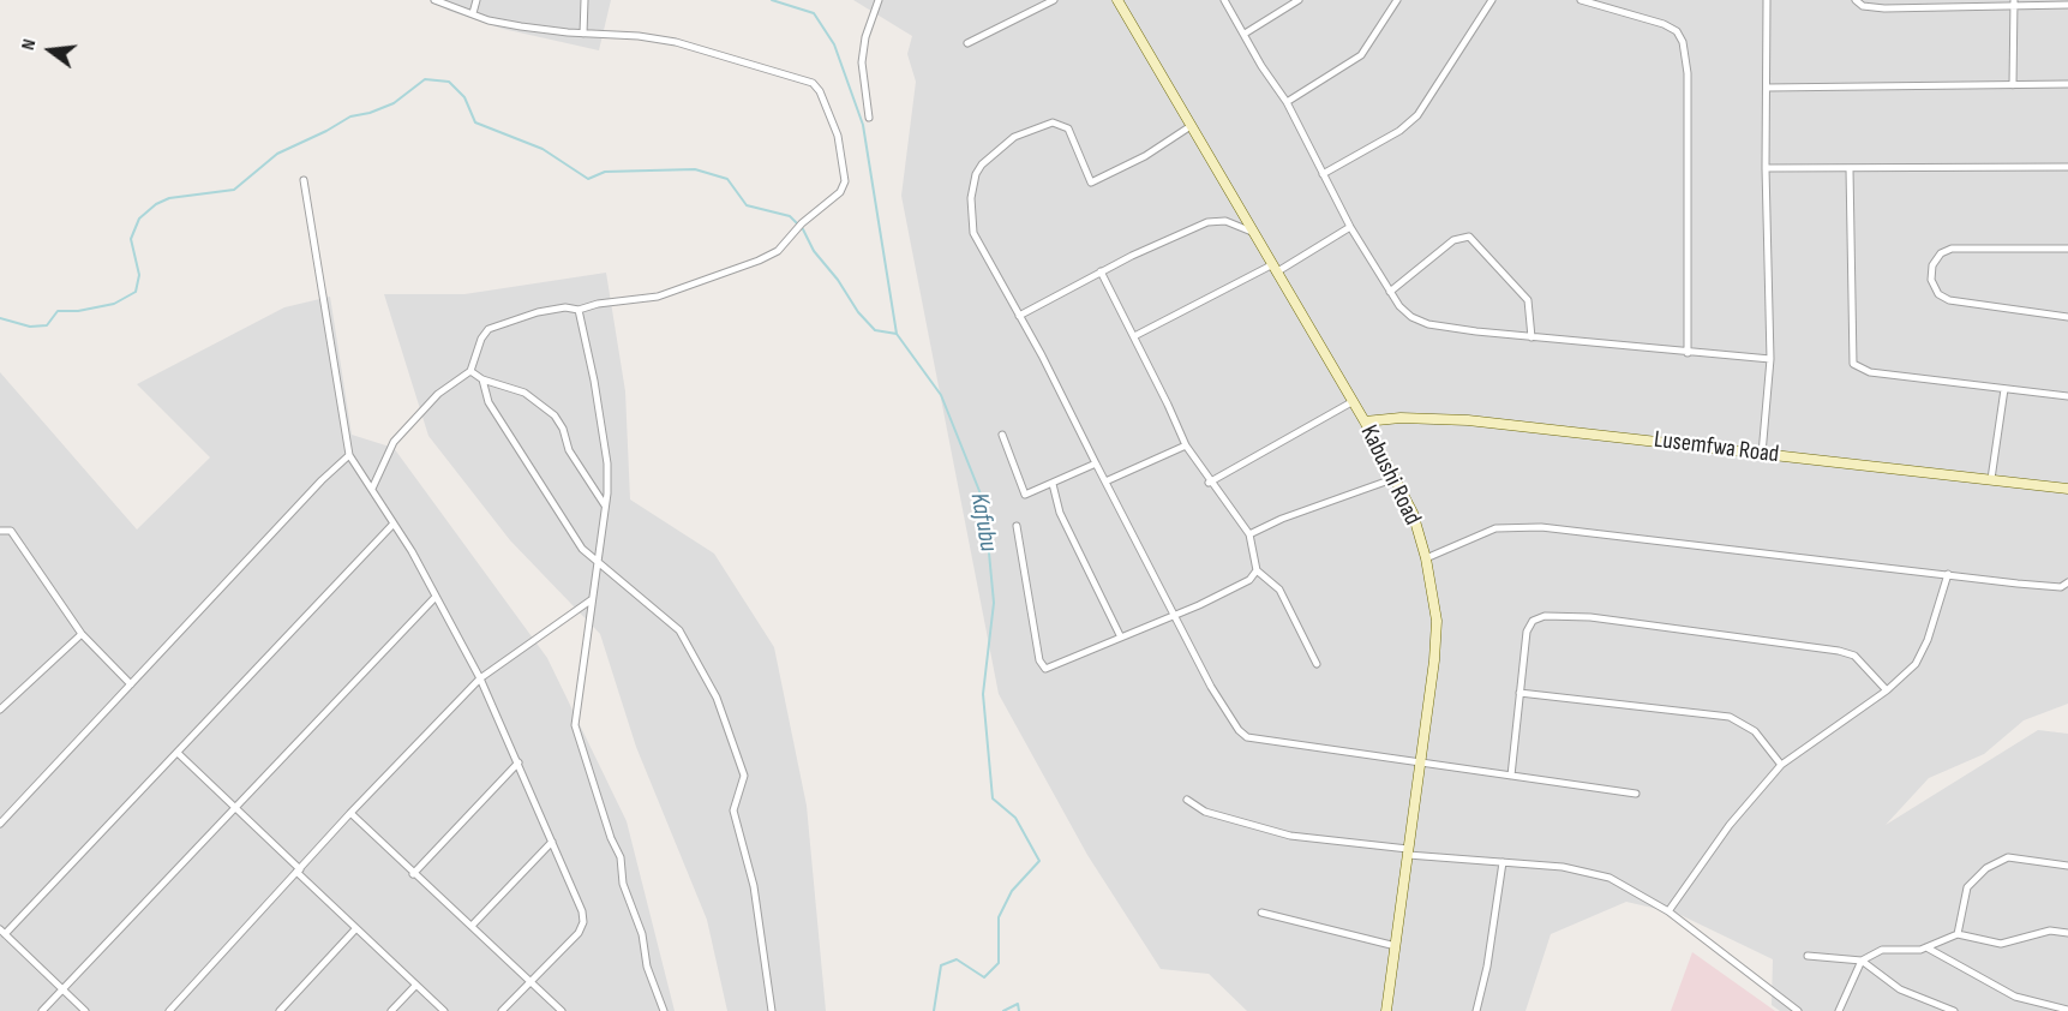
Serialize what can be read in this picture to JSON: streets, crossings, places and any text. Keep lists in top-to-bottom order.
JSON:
{
  "streets": {
    "main road": ["Lusemfwa Road", "Kabushi Road"]
  },
  "crossings": [
    ["Lusemfwa Road", "Kabushi Road"]
  ],
  "water": ["Kafubu"],
  "north": "left"
}
